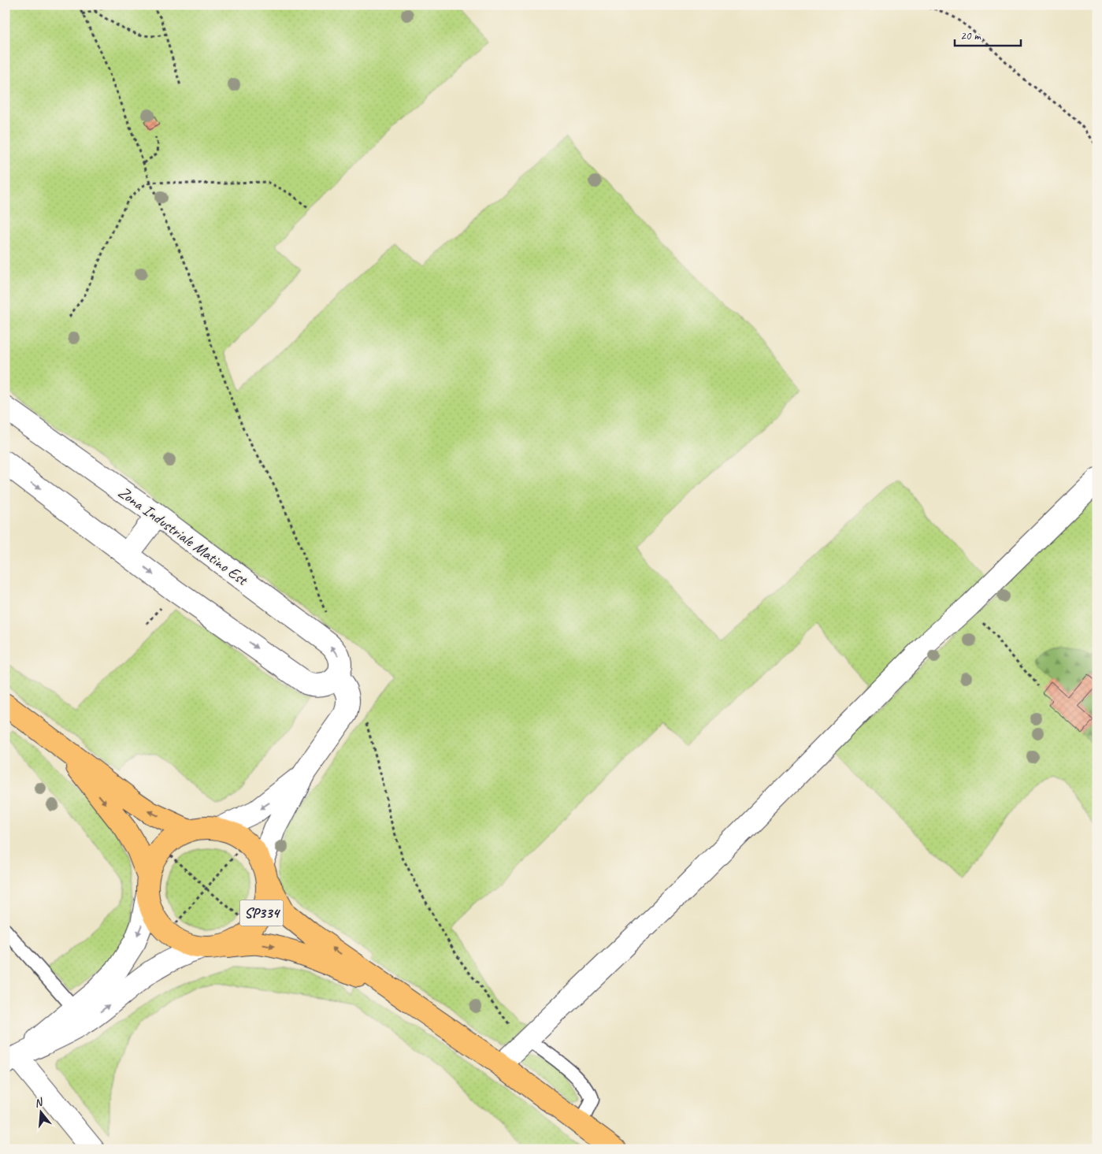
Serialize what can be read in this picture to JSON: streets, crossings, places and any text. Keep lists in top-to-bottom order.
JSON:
{
  "streets": {
    "main road": ["SP334"],
    "street": ["Zona Industriale Matino Est"]
  },
  "scale_bar": "20 m",
  "north": "top"
}
